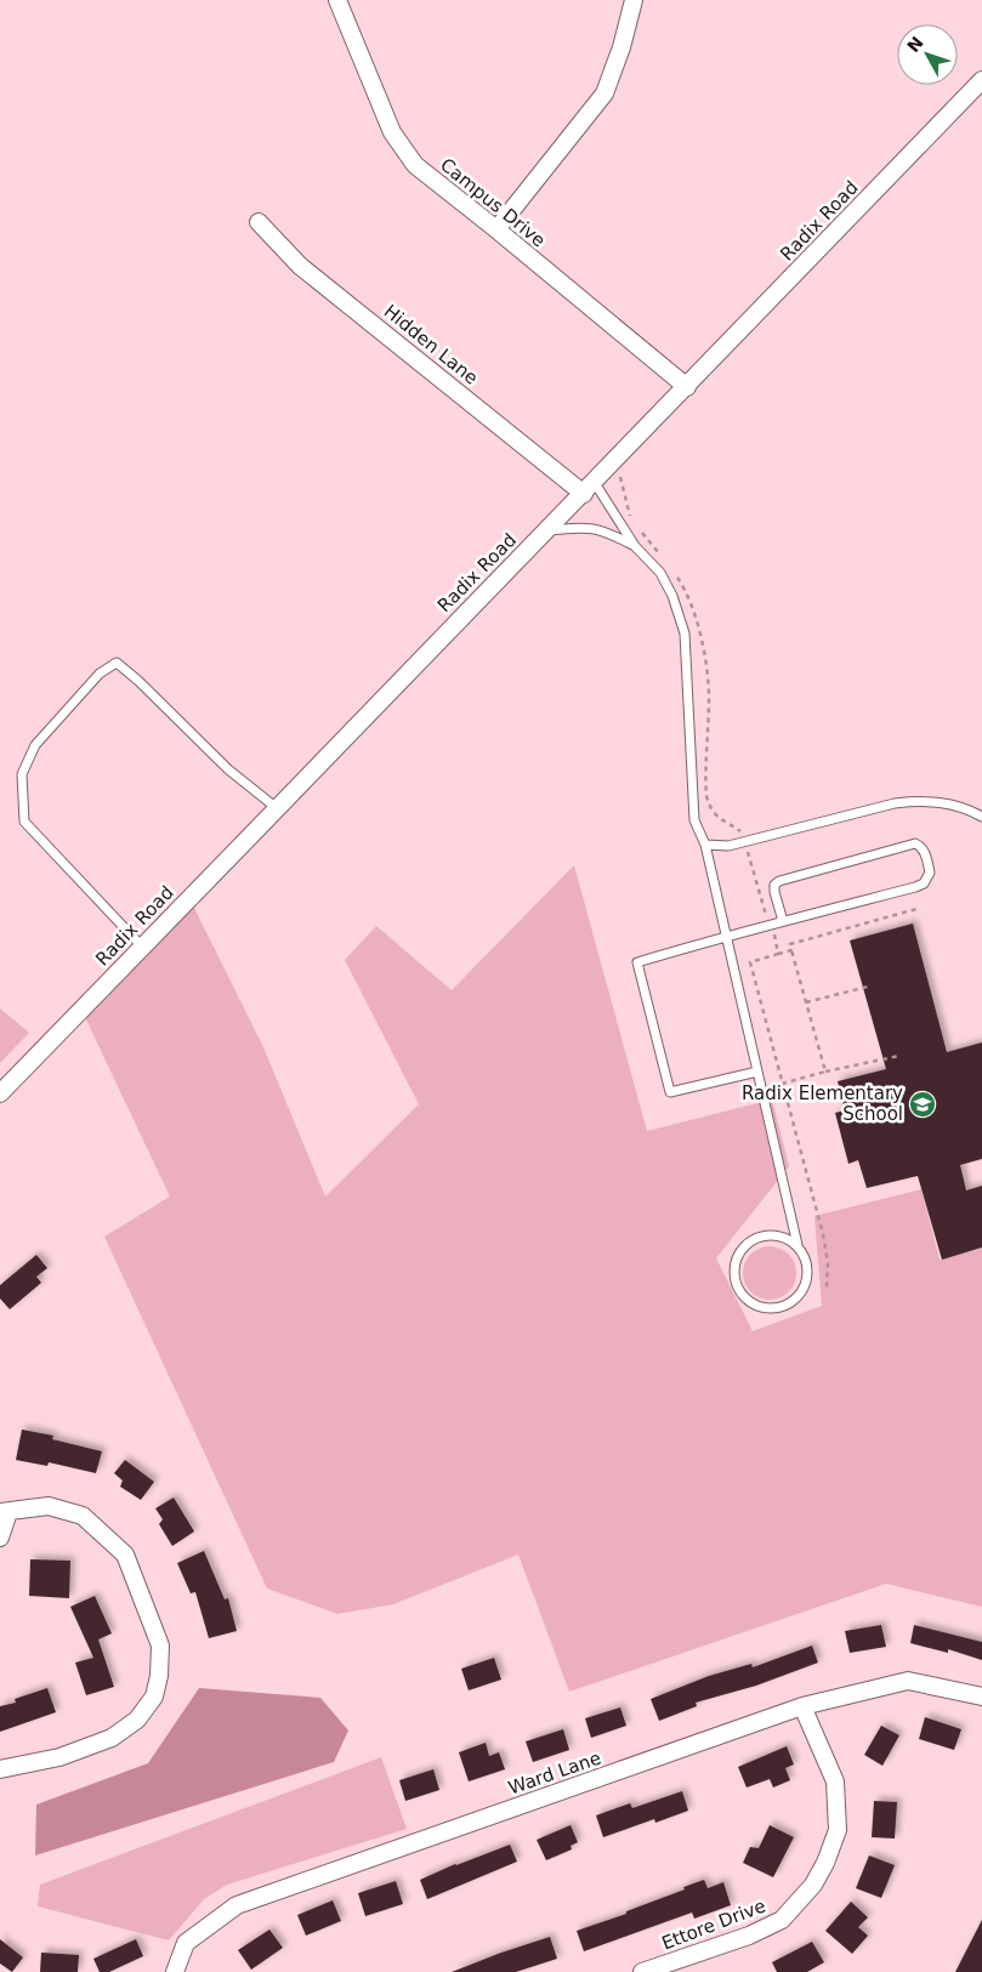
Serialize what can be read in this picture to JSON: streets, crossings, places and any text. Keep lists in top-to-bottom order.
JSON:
{
  "streets": {
    "street": [
      "Campus Drive",
      "Radix Road",
      "Hidden Lane",
      "Ward Lane",
      "Ettore Drive"
    ]
  },
  "crossings": [
    ["Campus Drive", "Radix Road"],
    ["Radix Road", "Hidden Lane"],
    ["Ward Lane", "Ettore Drive"]
  ],
  "places": {
    "school or university": ["Radix Elementary School"]
  },
  "north": "top left"
}
